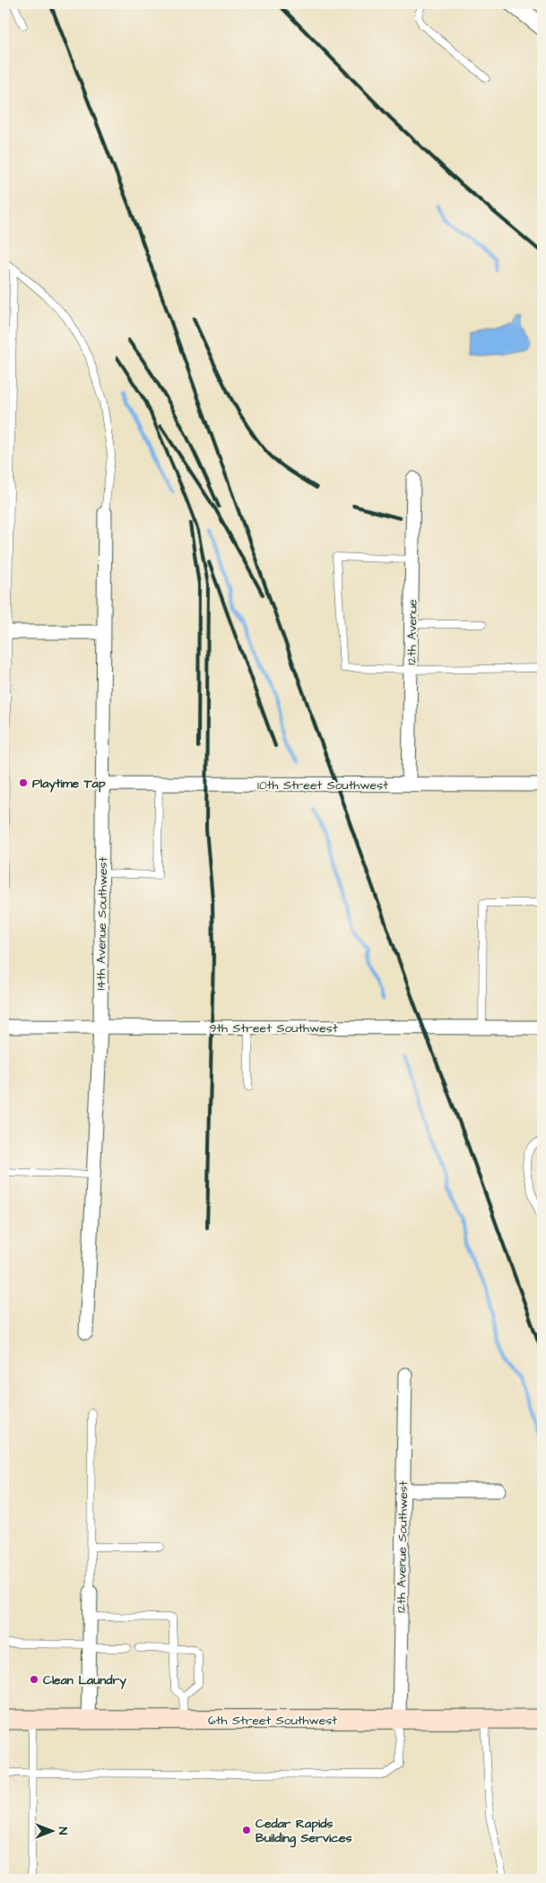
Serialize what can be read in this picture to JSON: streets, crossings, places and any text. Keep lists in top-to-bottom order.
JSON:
{
  "streets": {
    "main road": ["6th Street Southwest"],
    "street": [
      "12th Avenue",
      "10th Street Southwest",
      "14th Avenue Southwest",
      "9th Street Southwest",
      "12th Avenue Southwest"
    ]
  },
  "crossings": [
    ["12th Avenue", "10th Street Southwest"],
    ["10th Street Southwest", "14th Avenue Southwest"],
    ["14th Avenue Southwest", "9th Street Southwest"],
    ["12th Avenue Southwest", "6th Street Southwest"]
  ],
  "places": ["Playtime Tap", "Clean Laundry", "Cedar Rapids Building Services"],
  "north": "right"
}
